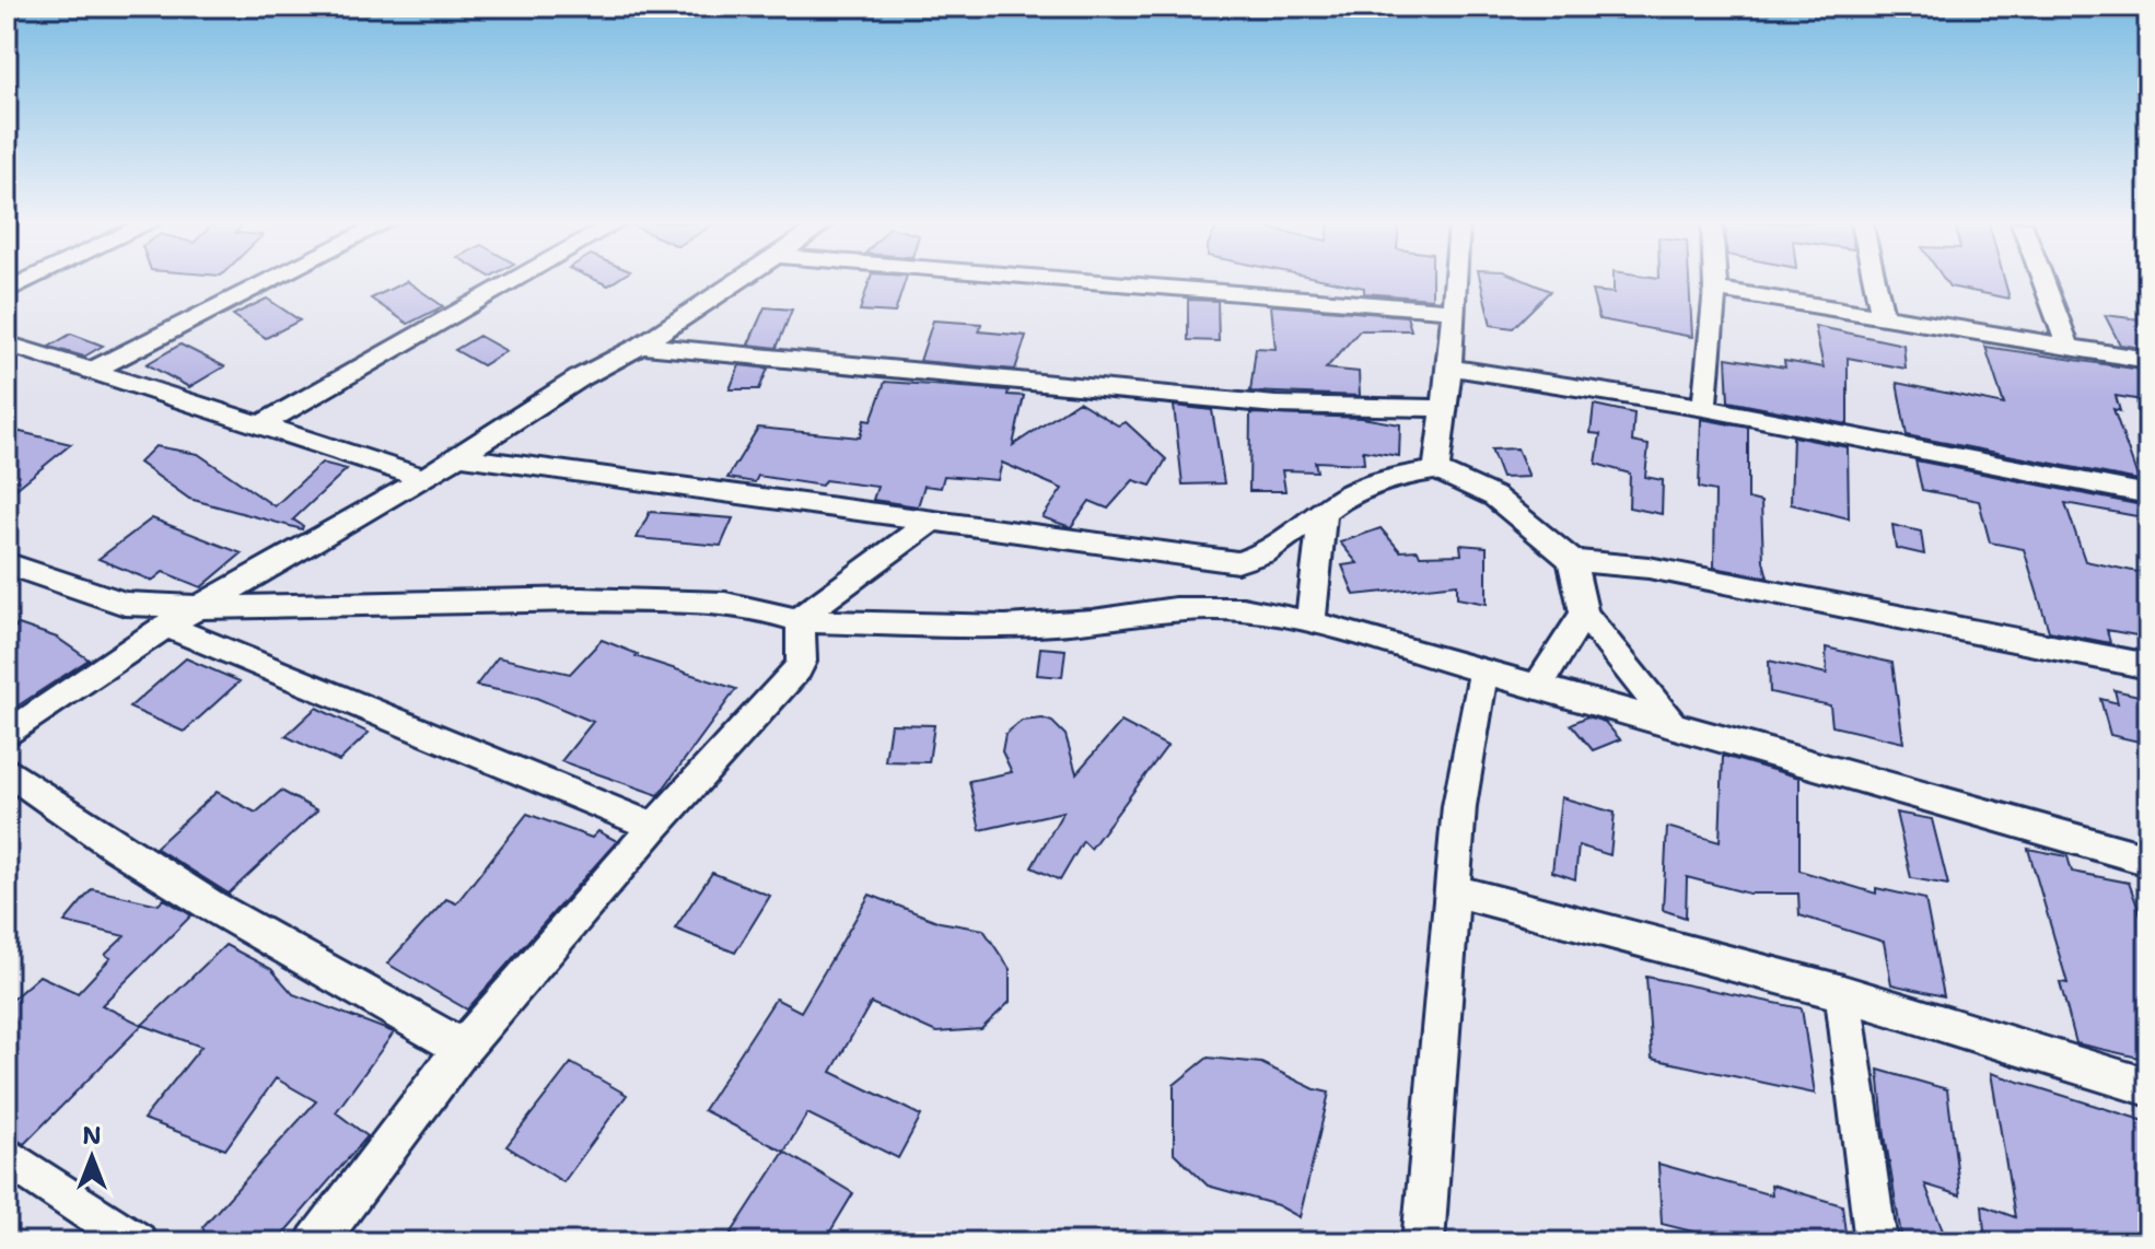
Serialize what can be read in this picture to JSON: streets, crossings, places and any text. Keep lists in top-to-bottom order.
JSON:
{
  "north": "top"
}
